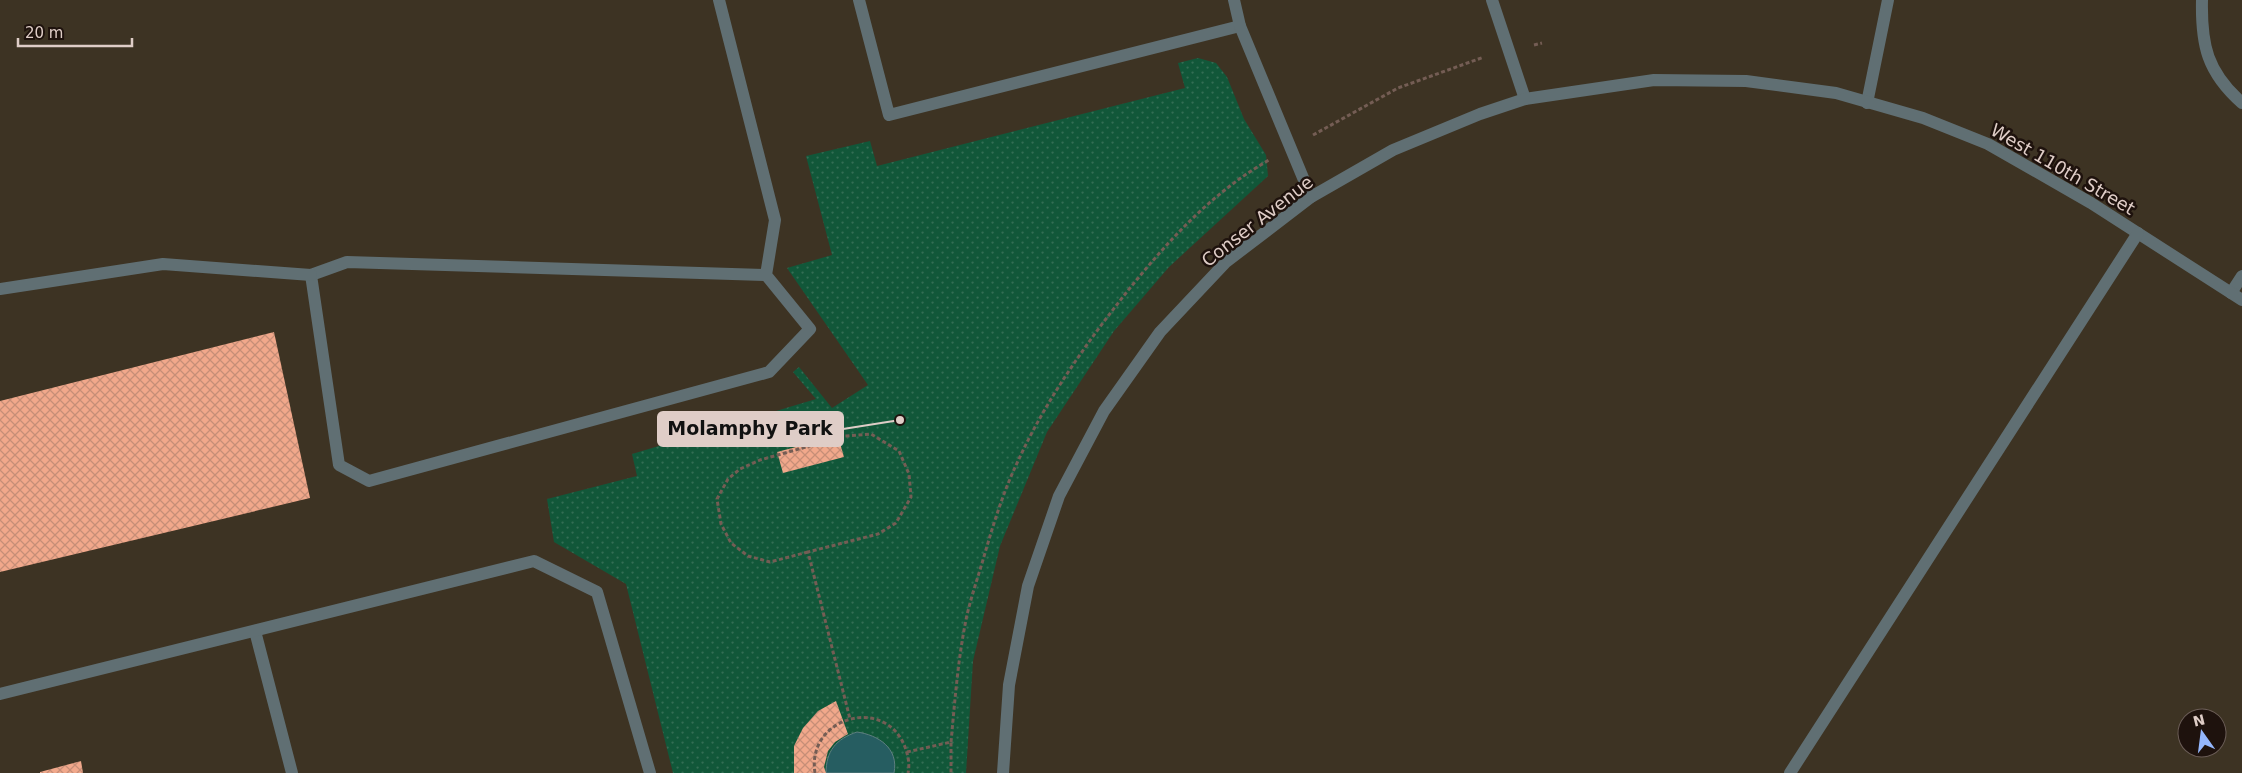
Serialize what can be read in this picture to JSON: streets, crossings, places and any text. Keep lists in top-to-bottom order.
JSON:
{
  "streets": {
    "street": ["West 110th Street", "Conser Avenue"]
  },
  "crossings": [
    ["West 110th Street", "Conser Avenue"]
  ],
  "places": ["Molamphy Park"],
  "scale_bar": "20 m",
  "north": "top"
}
